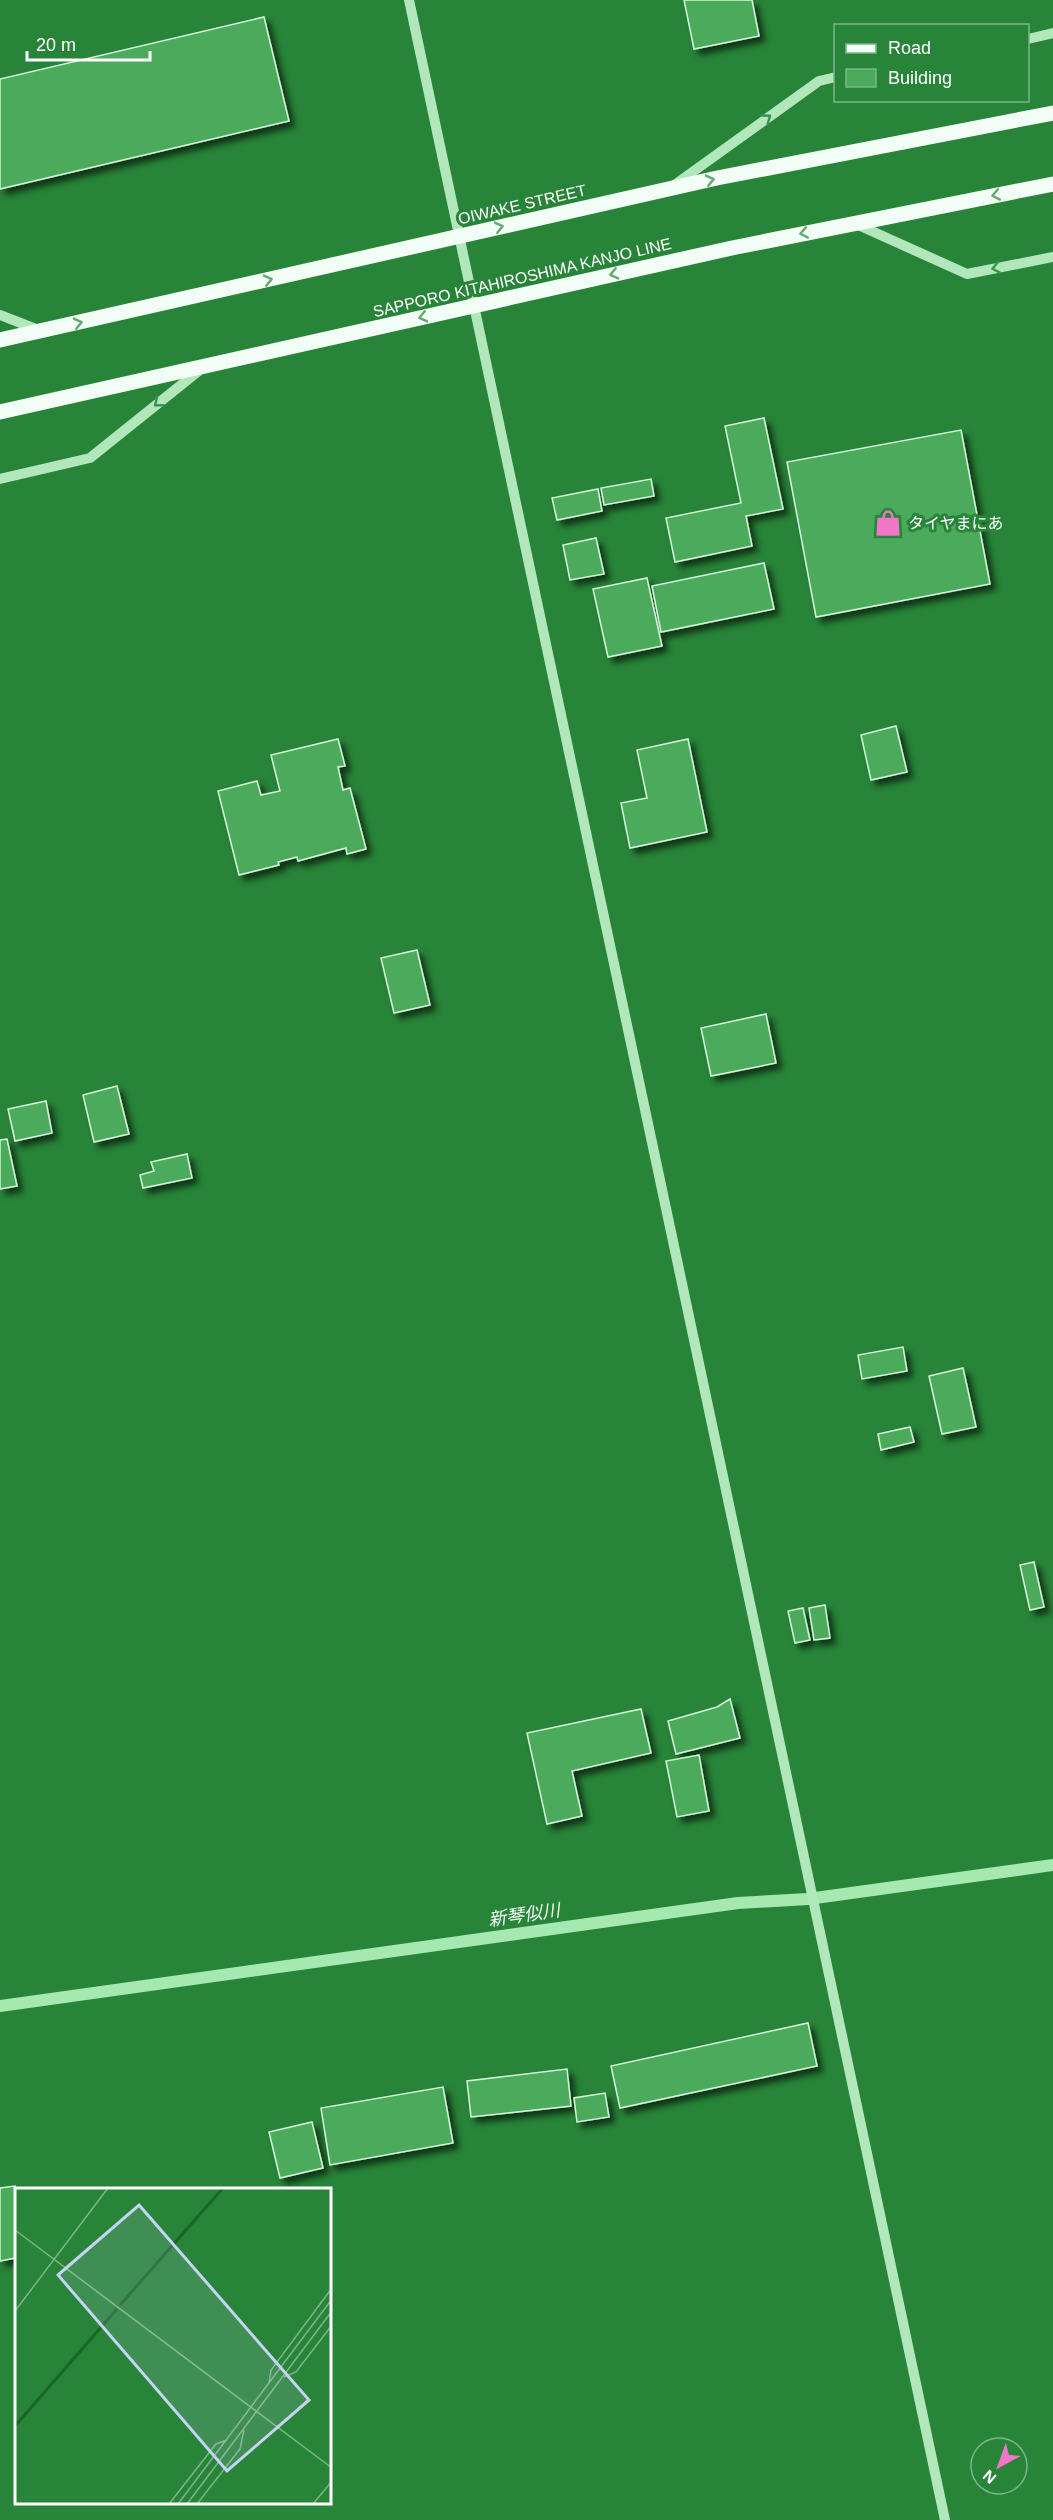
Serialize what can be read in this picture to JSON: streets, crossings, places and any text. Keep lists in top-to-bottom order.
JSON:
{
  "streets": {
    "main road": ["OIWAKE STREET", "SAPPORO KITAHIROSHIMA KANJO LINE"]
  },
  "one_way": ["OIWAKE STREET", "SAPPORO KITAHIROSHIMA KANJO LINE"],
  "water": ["新琴似川"],
  "places": {
    "shop": ["タイヤまにあ"]
  },
  "legend": ["Road", "Building"],
  "scale_bar": "20 m",
  "north": "bottom left"
}
